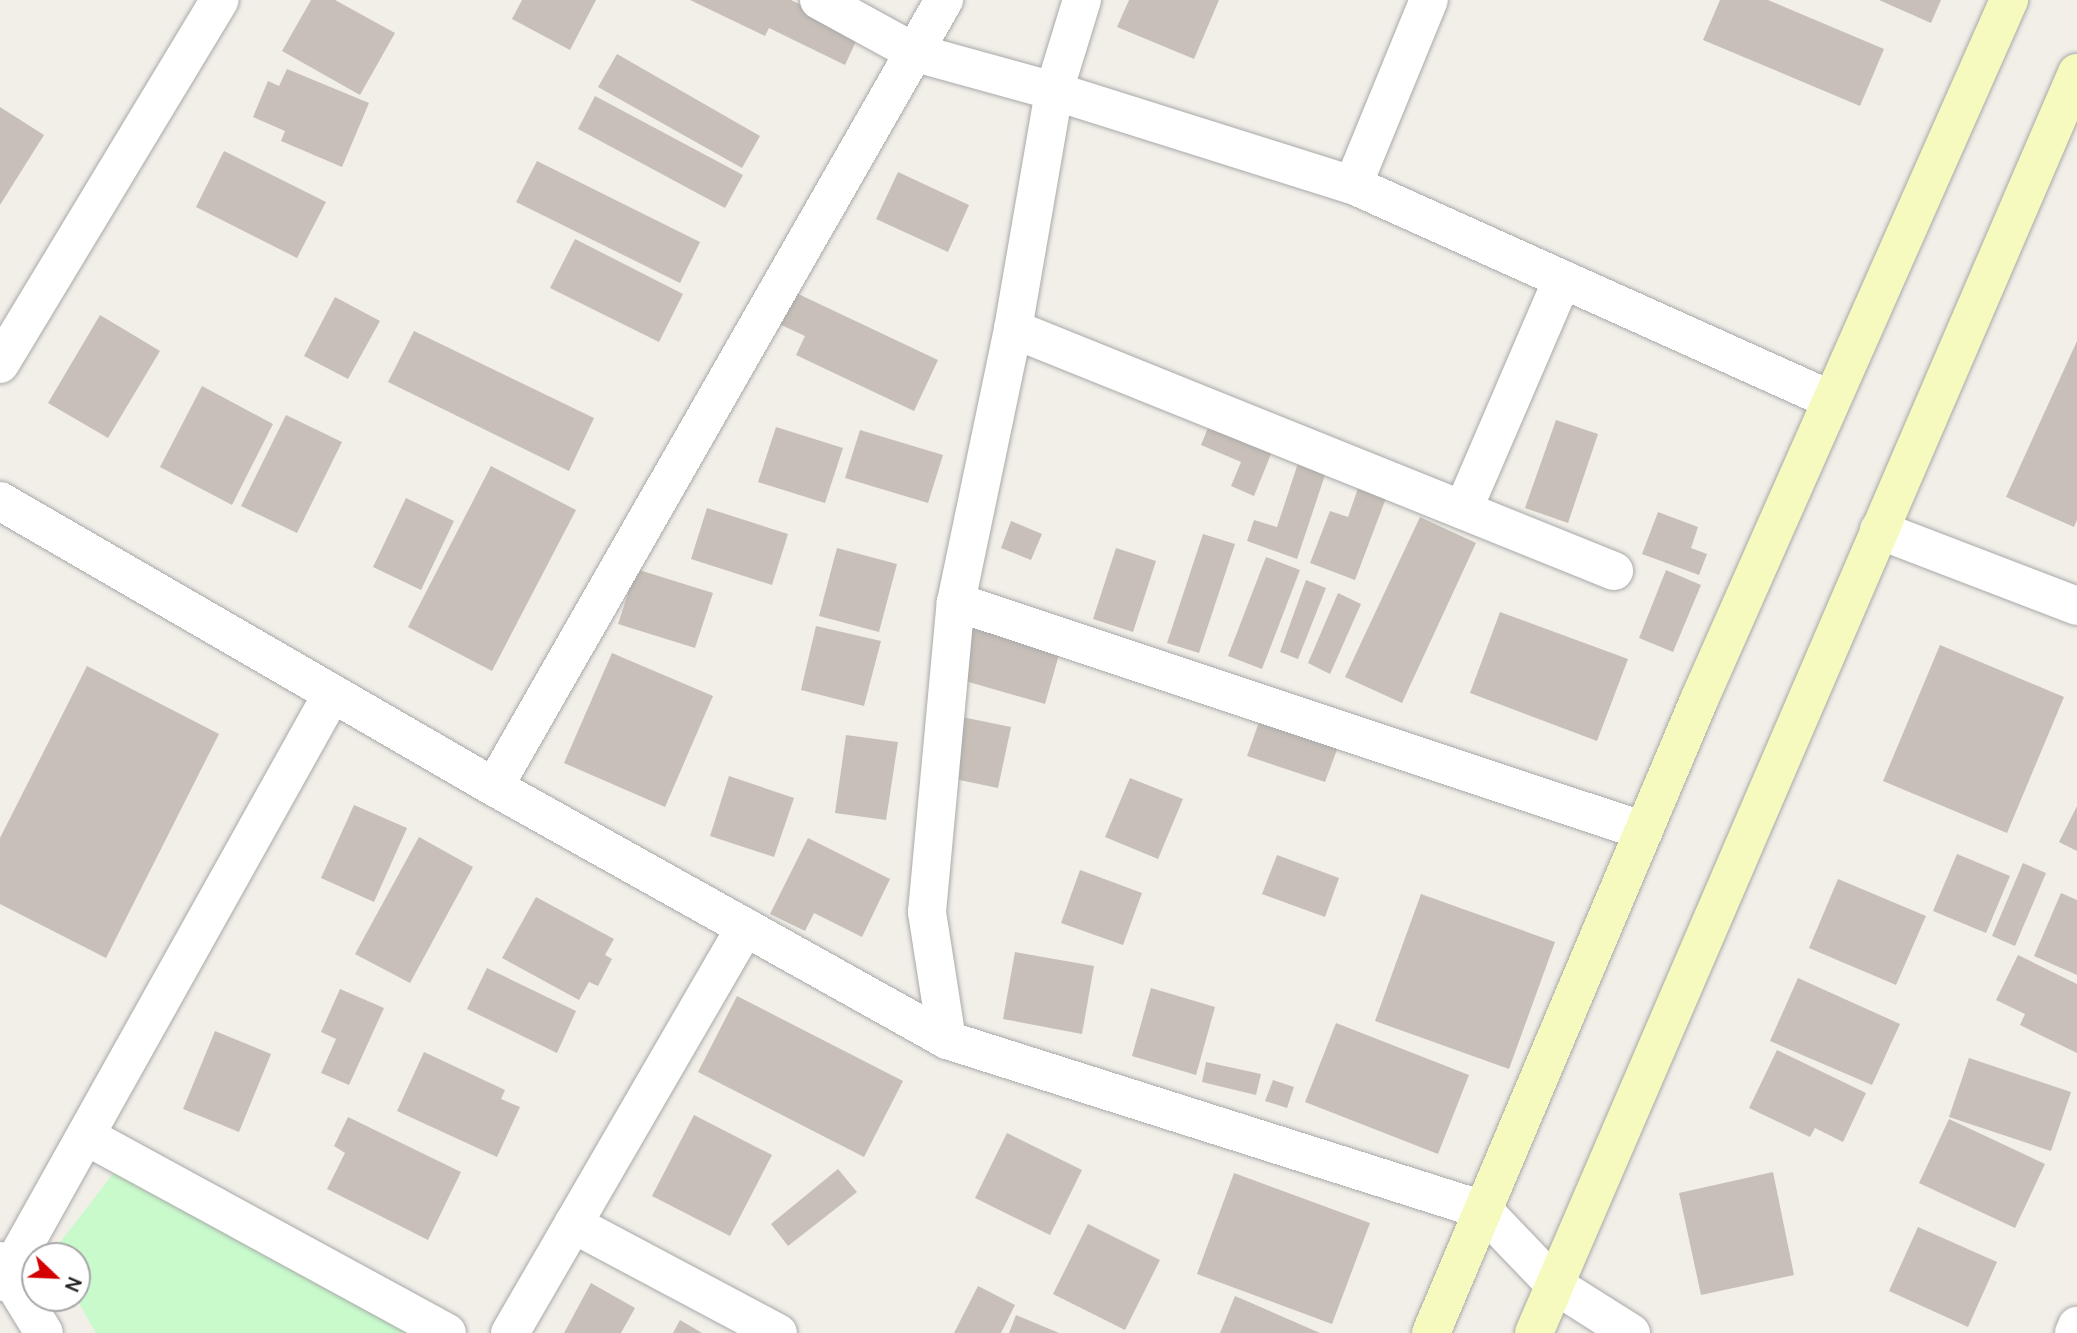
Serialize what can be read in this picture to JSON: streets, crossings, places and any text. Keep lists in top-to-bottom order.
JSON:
{
  "north": "bottom right"
}
